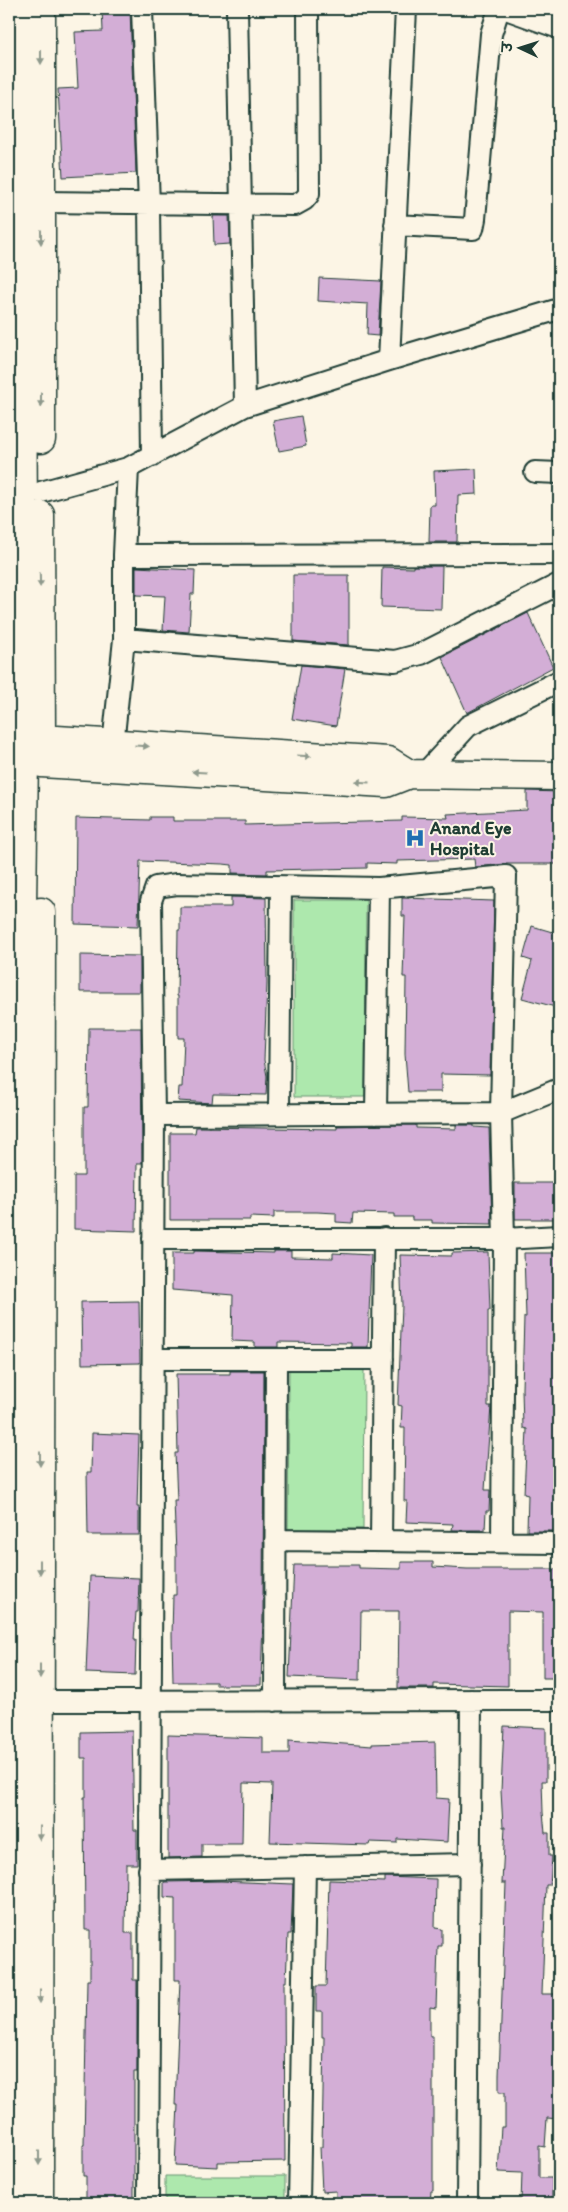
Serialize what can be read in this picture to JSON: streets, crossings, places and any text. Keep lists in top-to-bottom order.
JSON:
{
  "places": {
    "hospital": ["Anand Eye Hospital"]
  },
  "north": "left"
}
